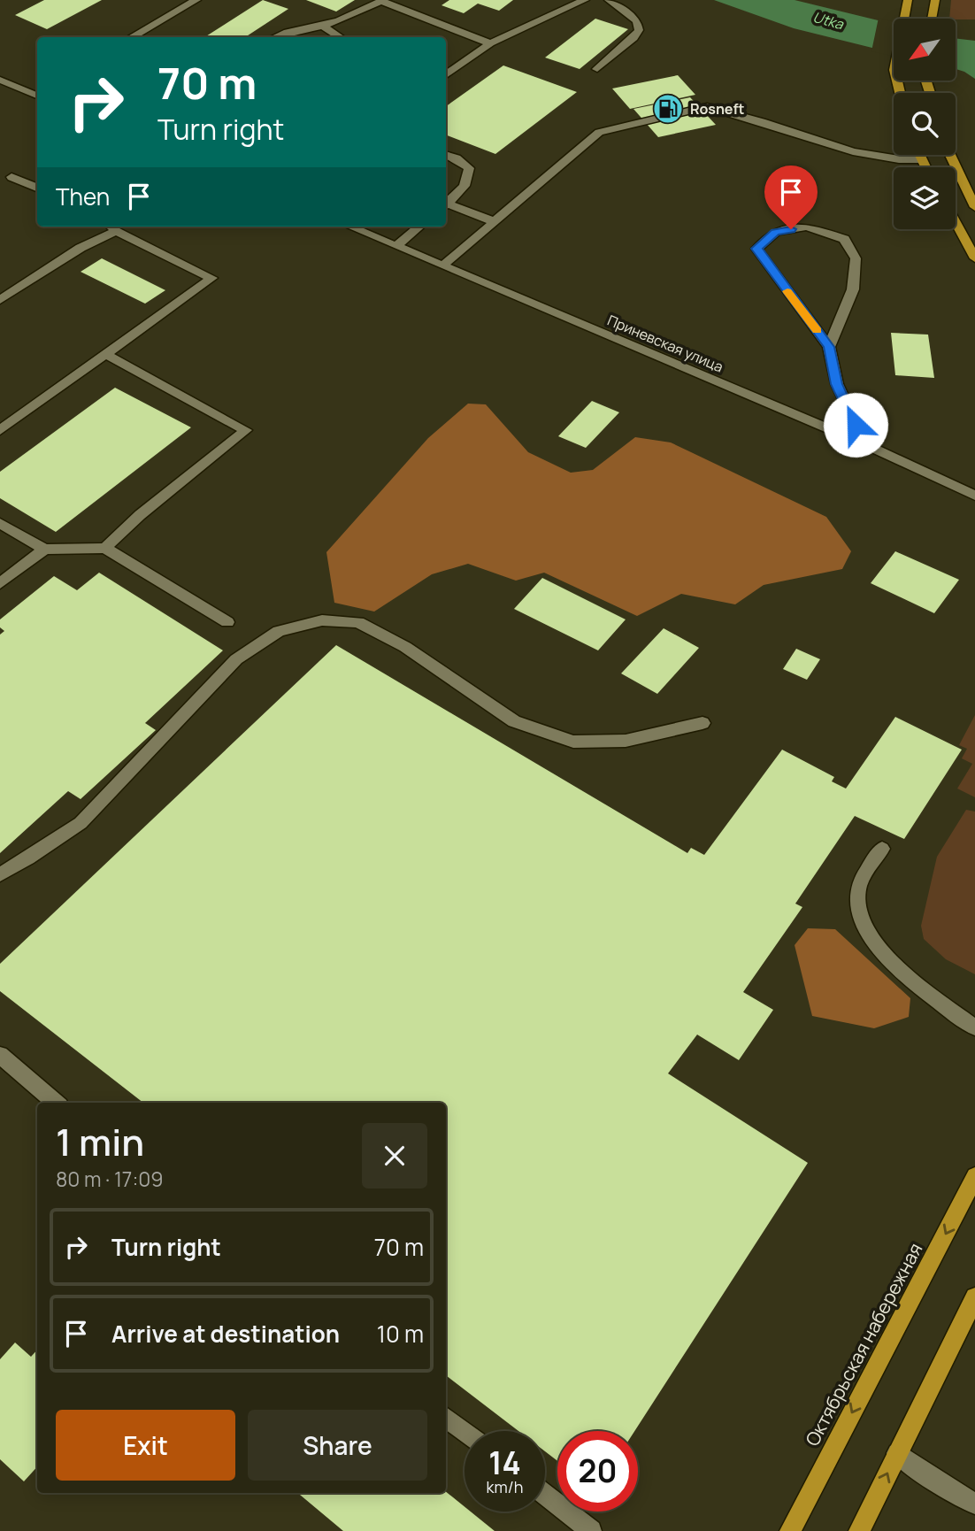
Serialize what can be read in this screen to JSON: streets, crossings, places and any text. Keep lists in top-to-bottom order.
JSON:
{
  "streets": {
    "main road": ["Октябрьская набережная"],
    "street": ["Приневская улица"]
  },
  "water": ["Utka"],
  "places": {
    "fuel station": ["Rosneft"]
  },
  "north": "bottom left",
  "page": {
    "turn": ["70 m", "Turn right"],
    "then": "Then",
    "heading": ["1 min", "80 m · 17:09"],
    "list": [
      {
        "name": "Turn right",
        "value": "70 m"
      },
      {
        "name": "Arrive at destination",
        "value": "10 m"
      }
    ],
    "buttons": ["Exit", "Share"],
    "speed": "14 km/h",
    "limit": "20"
  }
}
